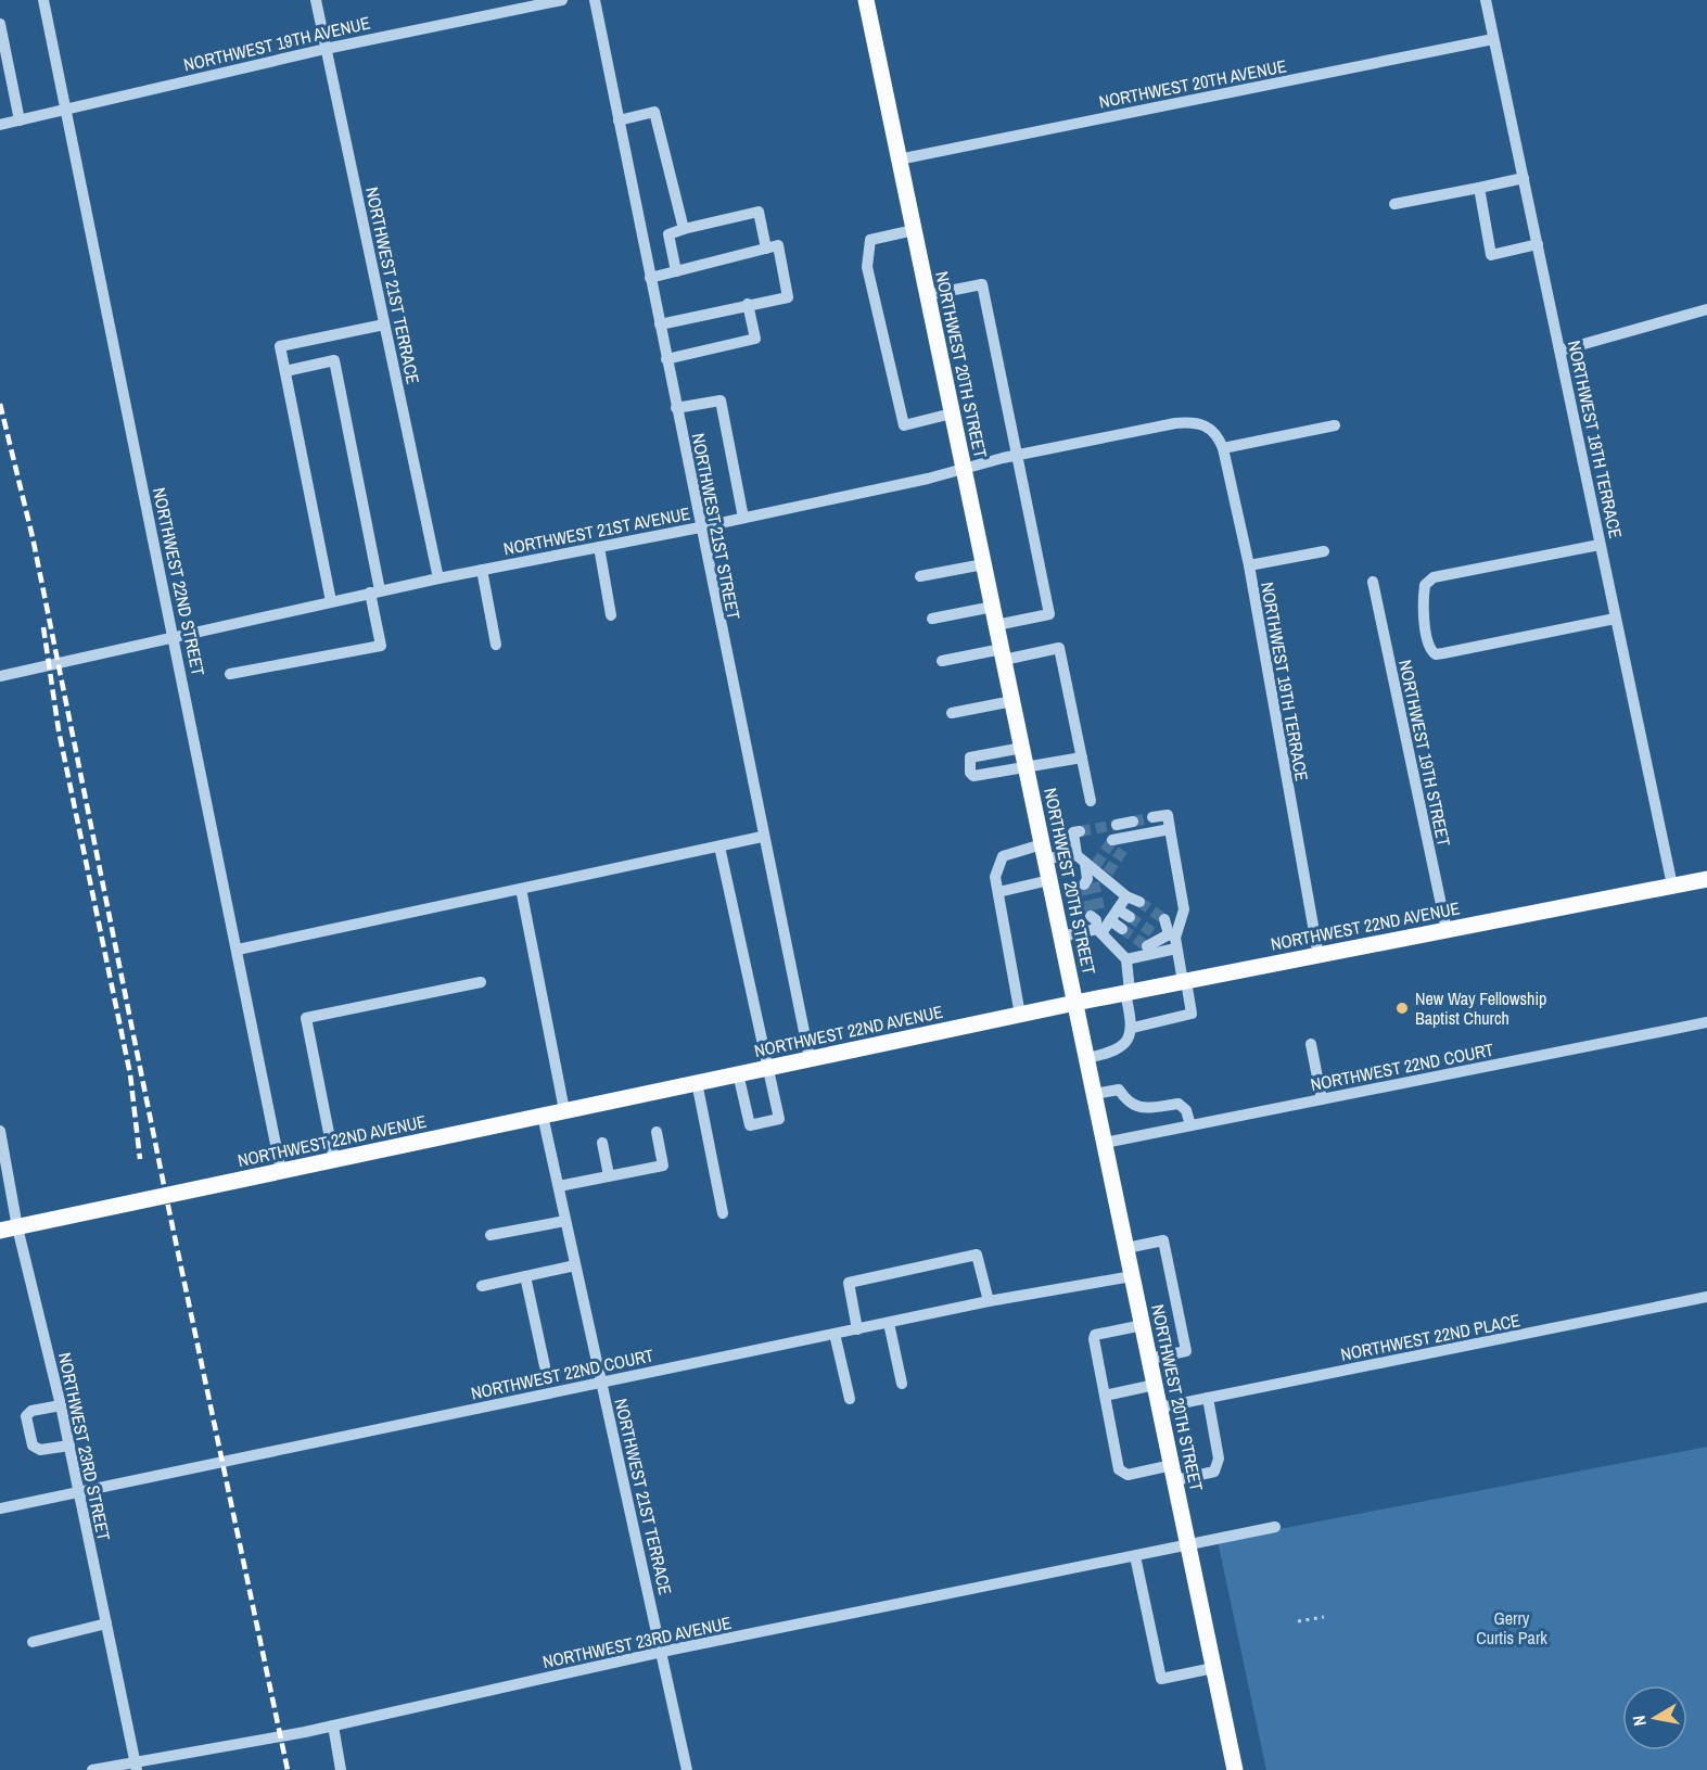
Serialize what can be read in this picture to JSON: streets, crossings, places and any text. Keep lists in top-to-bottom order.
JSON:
{
  "streets": {
    "main road": ["NORTHWEST 20TH STREET", "NORTHWEST 22ND AVENUE"],
    "street": [
      "NORTHWEST 19TH AVENUE",
      "NORTHWEST 20TH AVENUE",
      "NORTHWEST 21ST TERRACE",
      "NORTHWEST 18TH TERRACE",
      "NORTHWEST 21ST STREET",
      "NORTHWEST 21ST AVENUE",
      "NORTHWEST 22ND STREET",
      "NORTHWEST 19TH TERRACE",
      "NORTHWEST 19TH STREET",
      "NORTHWEST 22ND COURT",
      "NORTHWEST 22ND PLACE",
      "NORTHWEST 23RD STREET",
      "NORTHWEST 23RD AVENUE"
    ]
  },
  "crossings": [
    ["NORTHWEST 19TH AVENUE", "NORTHWEST 21ST TERRACE"],
    ["NORTHWEST 19TH AVENUE", "NORTHWEST 22ND STREET"],
    ["NORTHWEST 20TH AVENUE", "NORTHWEST 20TH STREET"],
    ["NORTHWEST 20TH AVENUE", "NORTHWEST 18TH TERRACE"],
    ["NORTHWEST 21ST TERRACE", "NORTHWEST 21ST AVENUE"],
    ["NORTHWEST 21ST TERRACE", "NORTHWEST 22ND AVENUE"],
    ["NORTHWEST 21ST TERRACE", "NORTHWEST 22ND COURT"],
    ["NORTHWEST 21ST TERRACE", "NORTHWEST 23RD AVENUE"],
    ["NORTHWEST 20TH STREET", "NORTHWEST 21ST AVENUE"],
    ["NORTHWEST 20TH STREET", "NORTHWEST 22ND AVENUE"],
    ["NORTHWEST 20TH STREET", "NORTHWEST 22ND COURT"],
    ["NORTHWEST 20TH STREET", "NORTHWEST 22ND PLACE"],
    ["NORTHWEST 20TH STREET", "NORTHWEST 23RD AVENUE"],
    ["NORTHWEST 18TH TERRACE", "NORTHWEST 22ND AVENUE"],
    ["NORTHWEST 21ST STREET", "NORTHWEST 21ST AVENUE"],
    ["NORTHWEST 21ST STREET", "NORTHWEST 22ND AVENUE"],
    ["NORTHWEST 21ST AVENUE", "NORTHWEST 22ND STREET"],
    ["NORTHWEST 21ST AVENUE", "NORTHWEST 19TH TERRACE"],
    ["NORTHWEST 22ND STREET", "NORTHWEST 22ND AVENUE"],
    ["NORTHWEST 19TH TERRACE", "NORTHWEST 22ND AVENUE"],
    ["NORTHWEST 19TH STREET", "NORTHWEST 22ND AVENUE"],
    ["NORTHWEST 22ND AVENUE", "NORTHWEST 23RD STREET"],
    ["NORTHWEST 22ND COURT", "NORTHWEST 23RD STREET"],
    ["NORTHWEST 23RD STREET", "NORTHWEST 23RD AVENUE"]
  ],
  "parks": ["Gerry Curtis Park"],
  "places": ["New Way Fellowship Baptist Church"],
  "north": "left"
}
